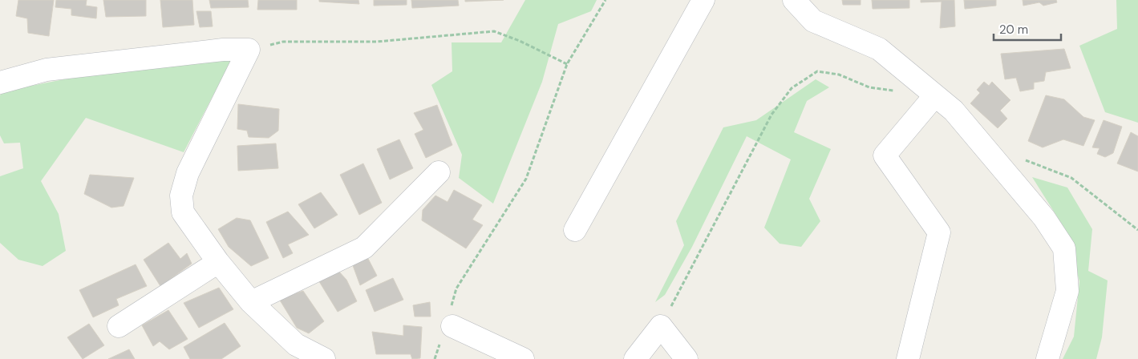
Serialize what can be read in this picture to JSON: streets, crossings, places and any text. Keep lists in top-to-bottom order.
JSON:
{
  "scale_bar": "20 m"
}
